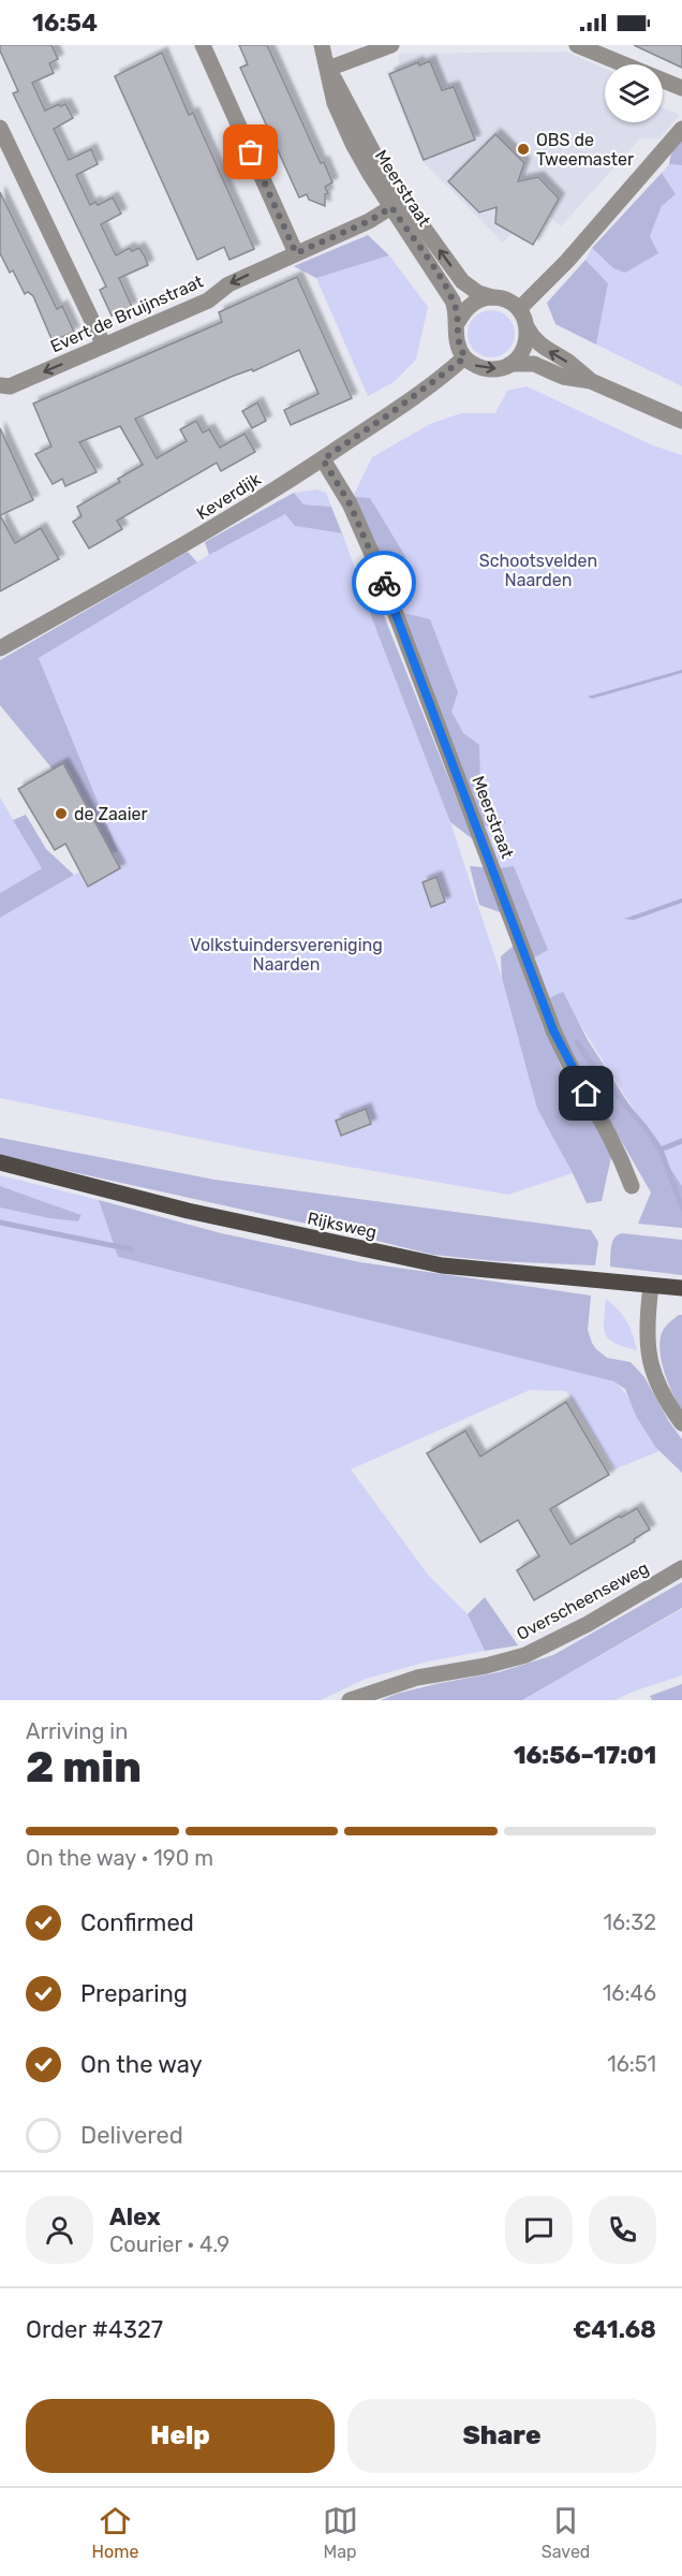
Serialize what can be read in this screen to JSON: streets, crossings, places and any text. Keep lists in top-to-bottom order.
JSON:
{
  "streets": {
    "main road": ["Rijksweg"],
    "street": [
      "Meerstraat",
      "Evert de Bruijnstraat",
      "Keverdijk",
      "Overscheenseweg"
    ]
  },
  "crossings": [
    ["Meerstraat", "Evert de Bruijnstraat"],
    ["Meerstraat", "Keverdijk"]
  ],
  "one_way": ["Evert de Bruijnstraat"],
  "parks": ["Schootsvelden Naarden", "Volkstuindersvereniging Naarden"],
  "places": ["OBS de Tweemaster", "de Zaaier"],
  "page": {
    "status": "16:54",
    "heading": ["2 min", "Arriving in", "16:56–17:01"],
    "panel": [
      "Alex",
      "Courier · 4.9",
      "Order #4327",
      "€41.68"
    ],
    "bar": "On the way · 190 m",
    "list": [
      ["Confirmed", "16:32"],
      ["Preparing", "16:46"],
      ["On the way", "16:51"],
      "Delivered"
    ],
    "buttons": ["Help", "Share"],
    "tabs": ["Home", "Map", "Saved"]
  }
}
